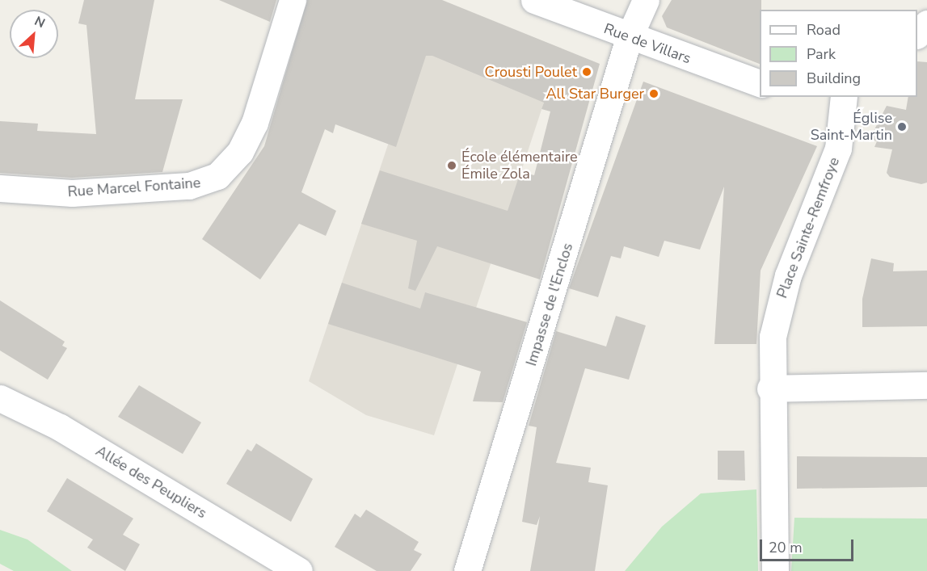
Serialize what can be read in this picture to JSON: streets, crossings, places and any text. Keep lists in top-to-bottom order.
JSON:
{
  "streets": {
    "street": [
      "Rue de Villars",
      "Rue Marcel Fontaine",
      "Place Sainte-Remfroye",
      "Impasse de l'Enclos",
      "Allée des Peupliers"
    ]
  },
  "crossings": [
    ["Rue de Villars", "Impasse de l'Enclos"]
  ],
  "places": [
    "Crousti Poulet",
    "All Star Burger",
    "Église Saint-Martin",
    "École élémentaire Émile Zola"
  ],
  "legend": ["Road", "Park", "Building"],
  "scale_bar": "20 m",
  "north": "top right"
}
